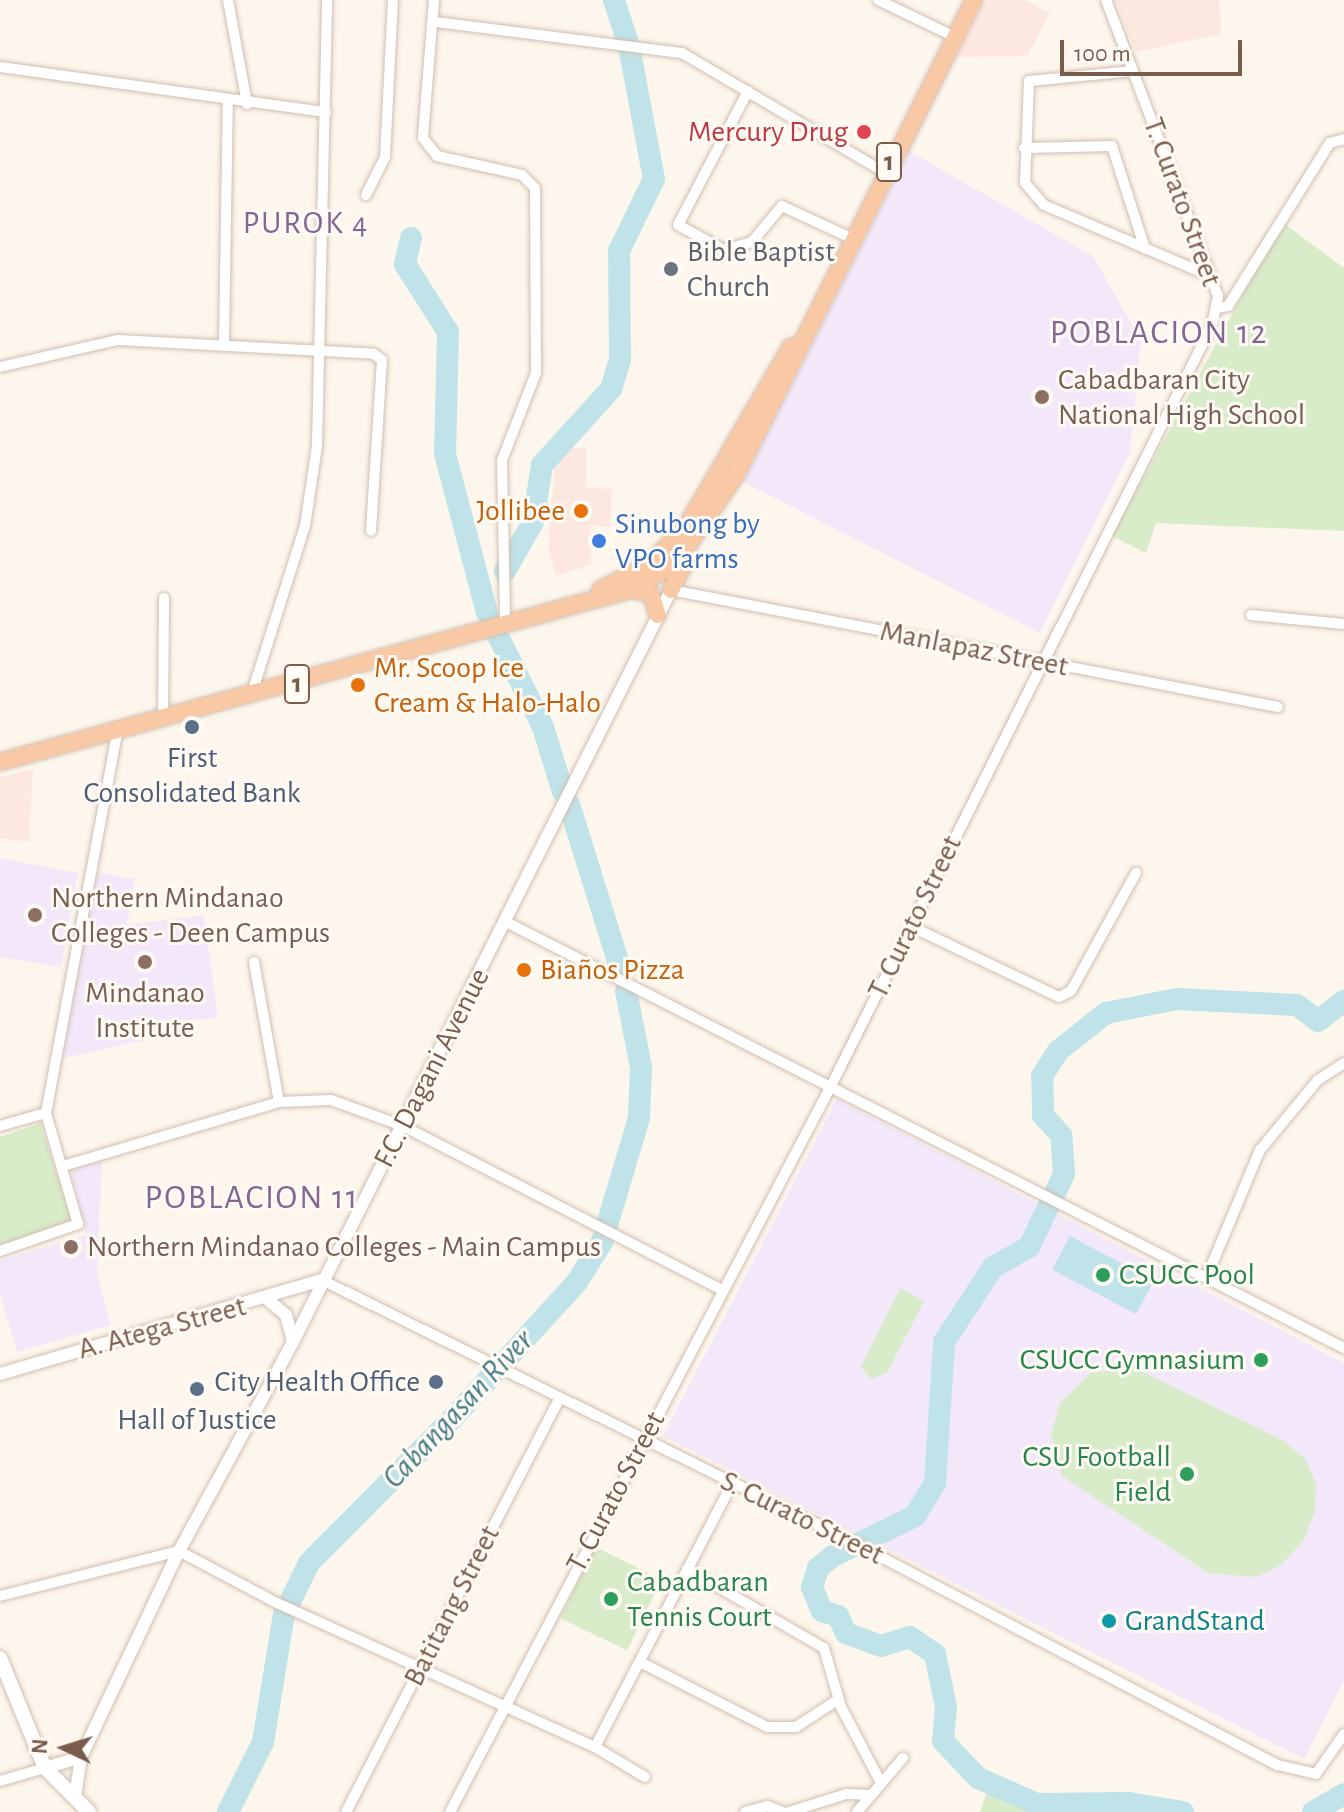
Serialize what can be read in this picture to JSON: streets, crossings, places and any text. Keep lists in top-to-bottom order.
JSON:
{
  "streets": {
    "highway": ["1"],
    "street": [
      "T. Curato Street",
      "Manlapaz Street",
      "F.C. Dagani Avenue",
      "A. Atega Street",
      "S. Curato Street",
      "Batitang Street"
    ]
  },
  "crossings": [
    ["T. Curato Street", "Manlapaz Street"],
    ["T. Curato Street", "S. Curato Street"],
    ["Manlapaz Street", "F.C. Dagani Avenue"],
    ["F.C. Dagani Avenue", "A. Atega Street"],
    ["F.C. Dagani Avenue", "S. Curato Street"],
    ["A. Atega Street", "S. Curato Street"],
    ["S. Curato Street", "Batitang Street"]
  ],
  "districts": ["PUROK 4", "POBLACION 12", "POBLACION 11"],
  "water": ["Cabangasan River"],
  "places": [
    "Mercury Drug",
    "Bible Baptist Church",
    "Cabadbaran City National High School",
    "Jollibee",
    "Sinubong by VPO farms",
    "Mr. Scoop Ice Cream & Halo-Halo",
    "First Consolidated Bank",
    "Northern Mindanao Colleges - Deen Campus",
    "Mindanao Institute",
    "Biaños Pizza",
    "Northern Mindanao Colleges - Main Campus",
    "CSUCC Pool",
    "CSUCC Gymnasium",
    "City Health Office",
    "Hall of Justice",
    "CSU Football Field",
    "Cabadbaran Tennis Court",
    "GrandStand"
  ],
  "scale_bar": "100 m",
  "north": "left"
}
